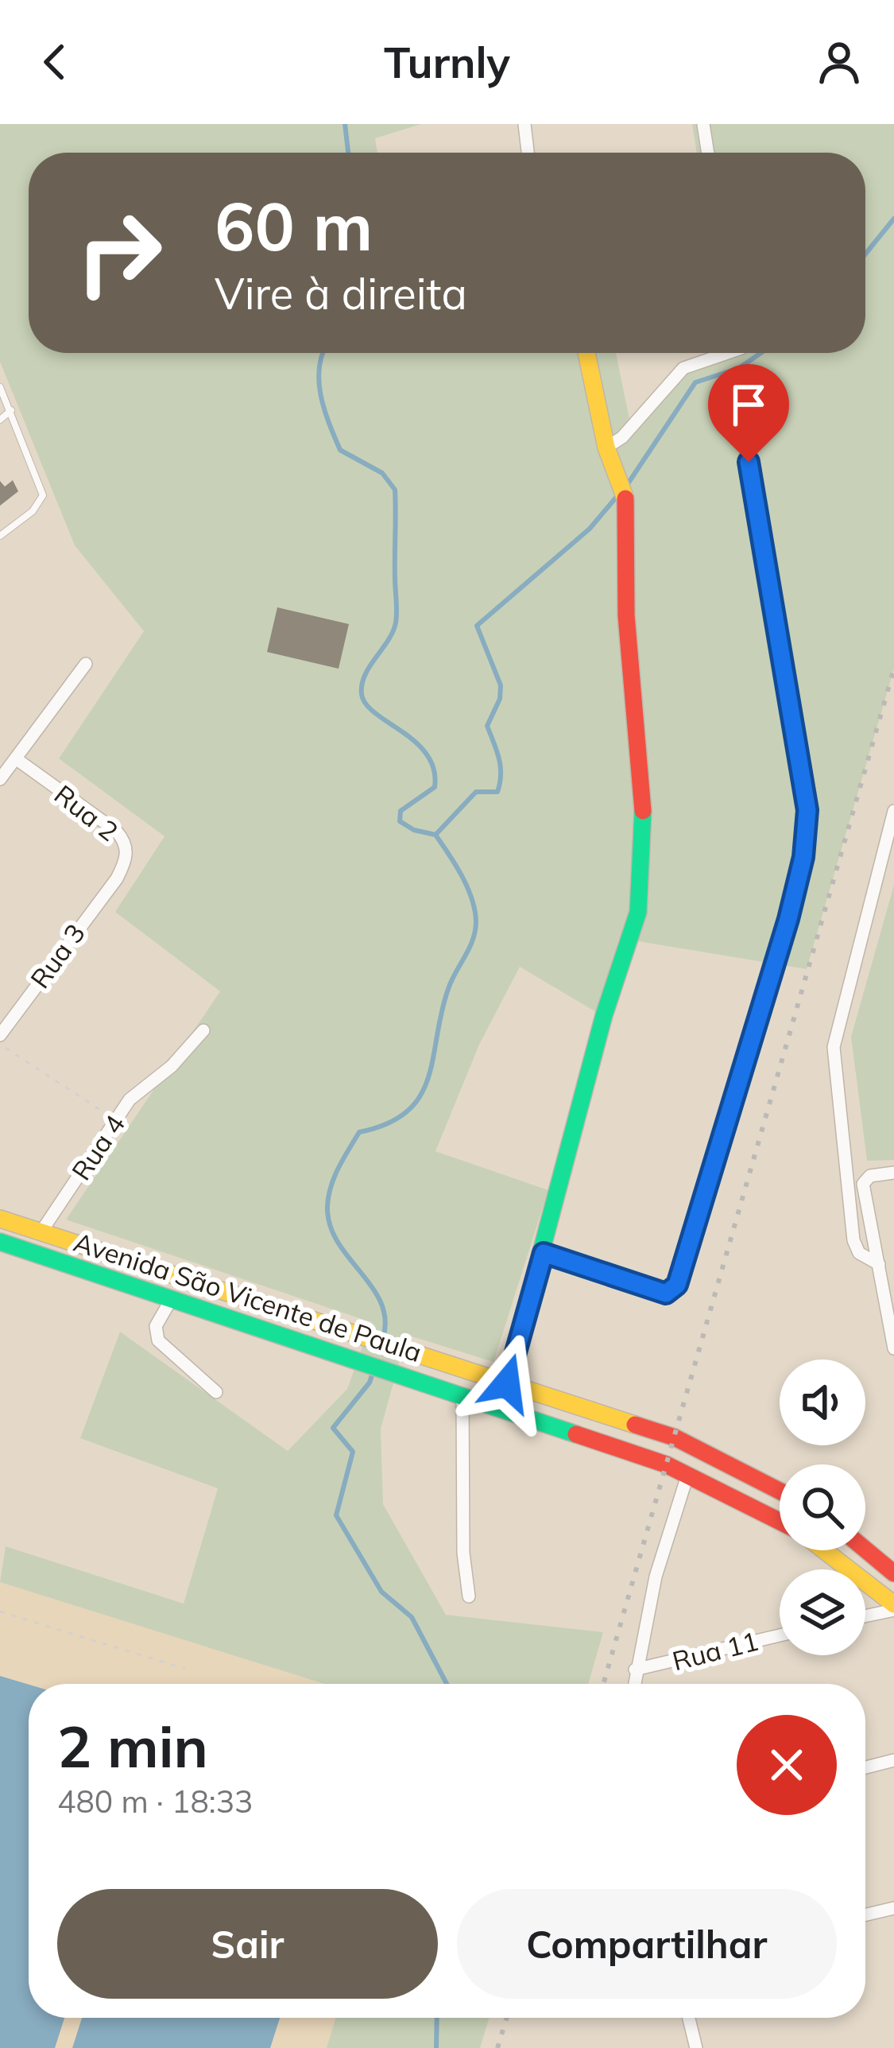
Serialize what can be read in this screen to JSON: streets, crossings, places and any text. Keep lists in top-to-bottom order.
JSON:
{
  "streets": {
    "main road": ["Avenida São Vicente de Paula"],
    "street": [
      "Rua 2",
      "Rua 3",
      "Rua 4",
      "Rua 11"
    ]
  },
  "crossings": [
    ["Rua 2", "Rua 3"],
    ["Rua 4", "Avenida São Vicente de Paula"]
  ],
  "page": {
    "header": "Turnly",
    "turn": ["60 m", "Vire à direita"],
    "heading": ["2 min", "480 m · 18:33"],
    "buttons": ["Sair", "Compartilhar"]
  }
}
